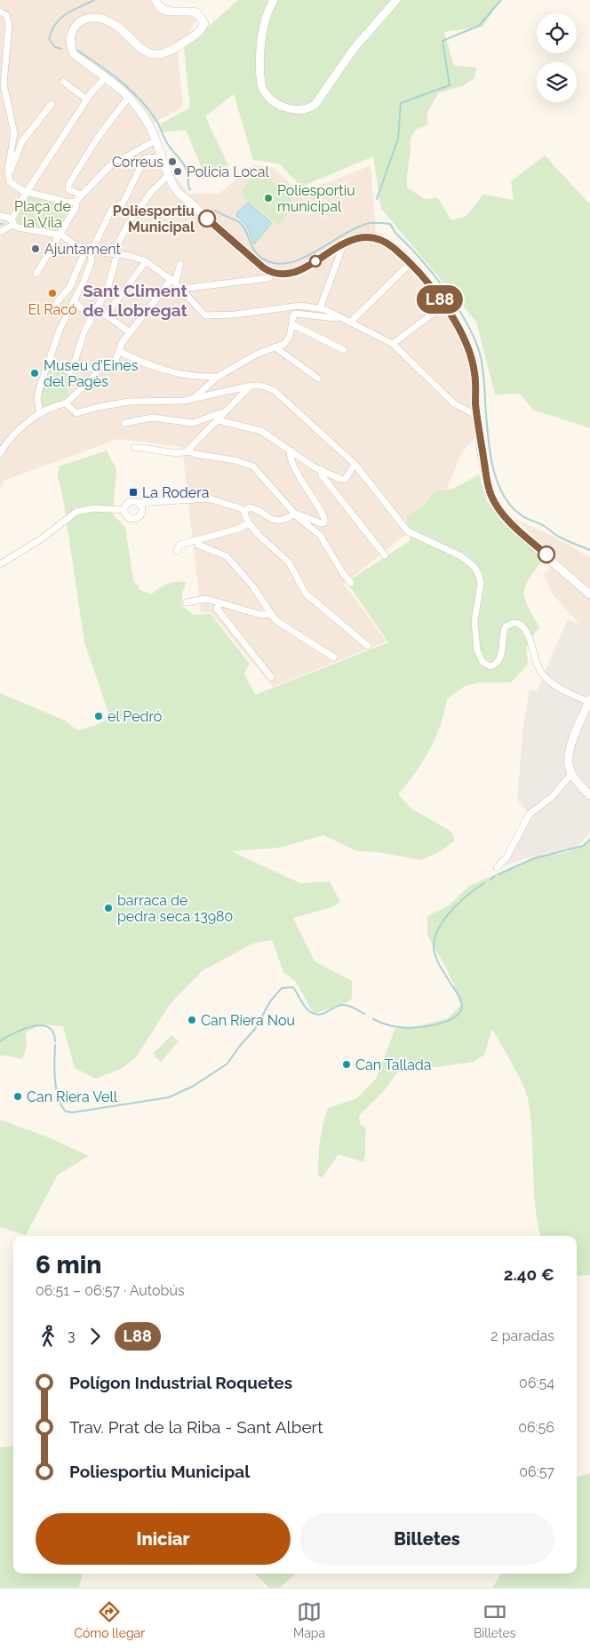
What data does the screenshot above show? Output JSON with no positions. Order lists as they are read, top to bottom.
{
  "districts": ["Sant Climent de Llobregat"],
  "parks": ["Plaça de la Vila"],
  "places": {
    "other": [
      "Correus",
      "Policia Local",
      "Poliesportiu municipal",
      "Poliesportiu Municipal",
      "Ajuntament",
      "El Racó",
      "Museu d’Eines del Pagès",
      "el Pedró",
      "barraca de pedra seca 13980",
      "Can Riera Nou",
      "Can Tallada",
      "Can Riera Vell"
    ],
    "transit": ["La Rodera"]
  },
  "lines": ["bus line L88"],
  "page": {
    "on_map": "L88",
    "heading": ["6 min", "06:51 – 06:57 · Autobús", "2.40 €"],
    "legs": ["3", "L88", "2 paradas"],
    "list": [
      {
        "name": "Polígon Industrial Roquetes",
        "value": "06:54"
      },
      {
        "name": "Trav. Prat de la Riba - Sant Albert",
        "value": "06:56"
      },
      {
        "name": "Poliesportiu Municipal",
        "value": "06:57"
      }
    ],
    "buttons": ["Iniciar", "Billetes"],
    "tabs": ["Cómo llegar", "Mapa", "Billetes"]
  }
}
